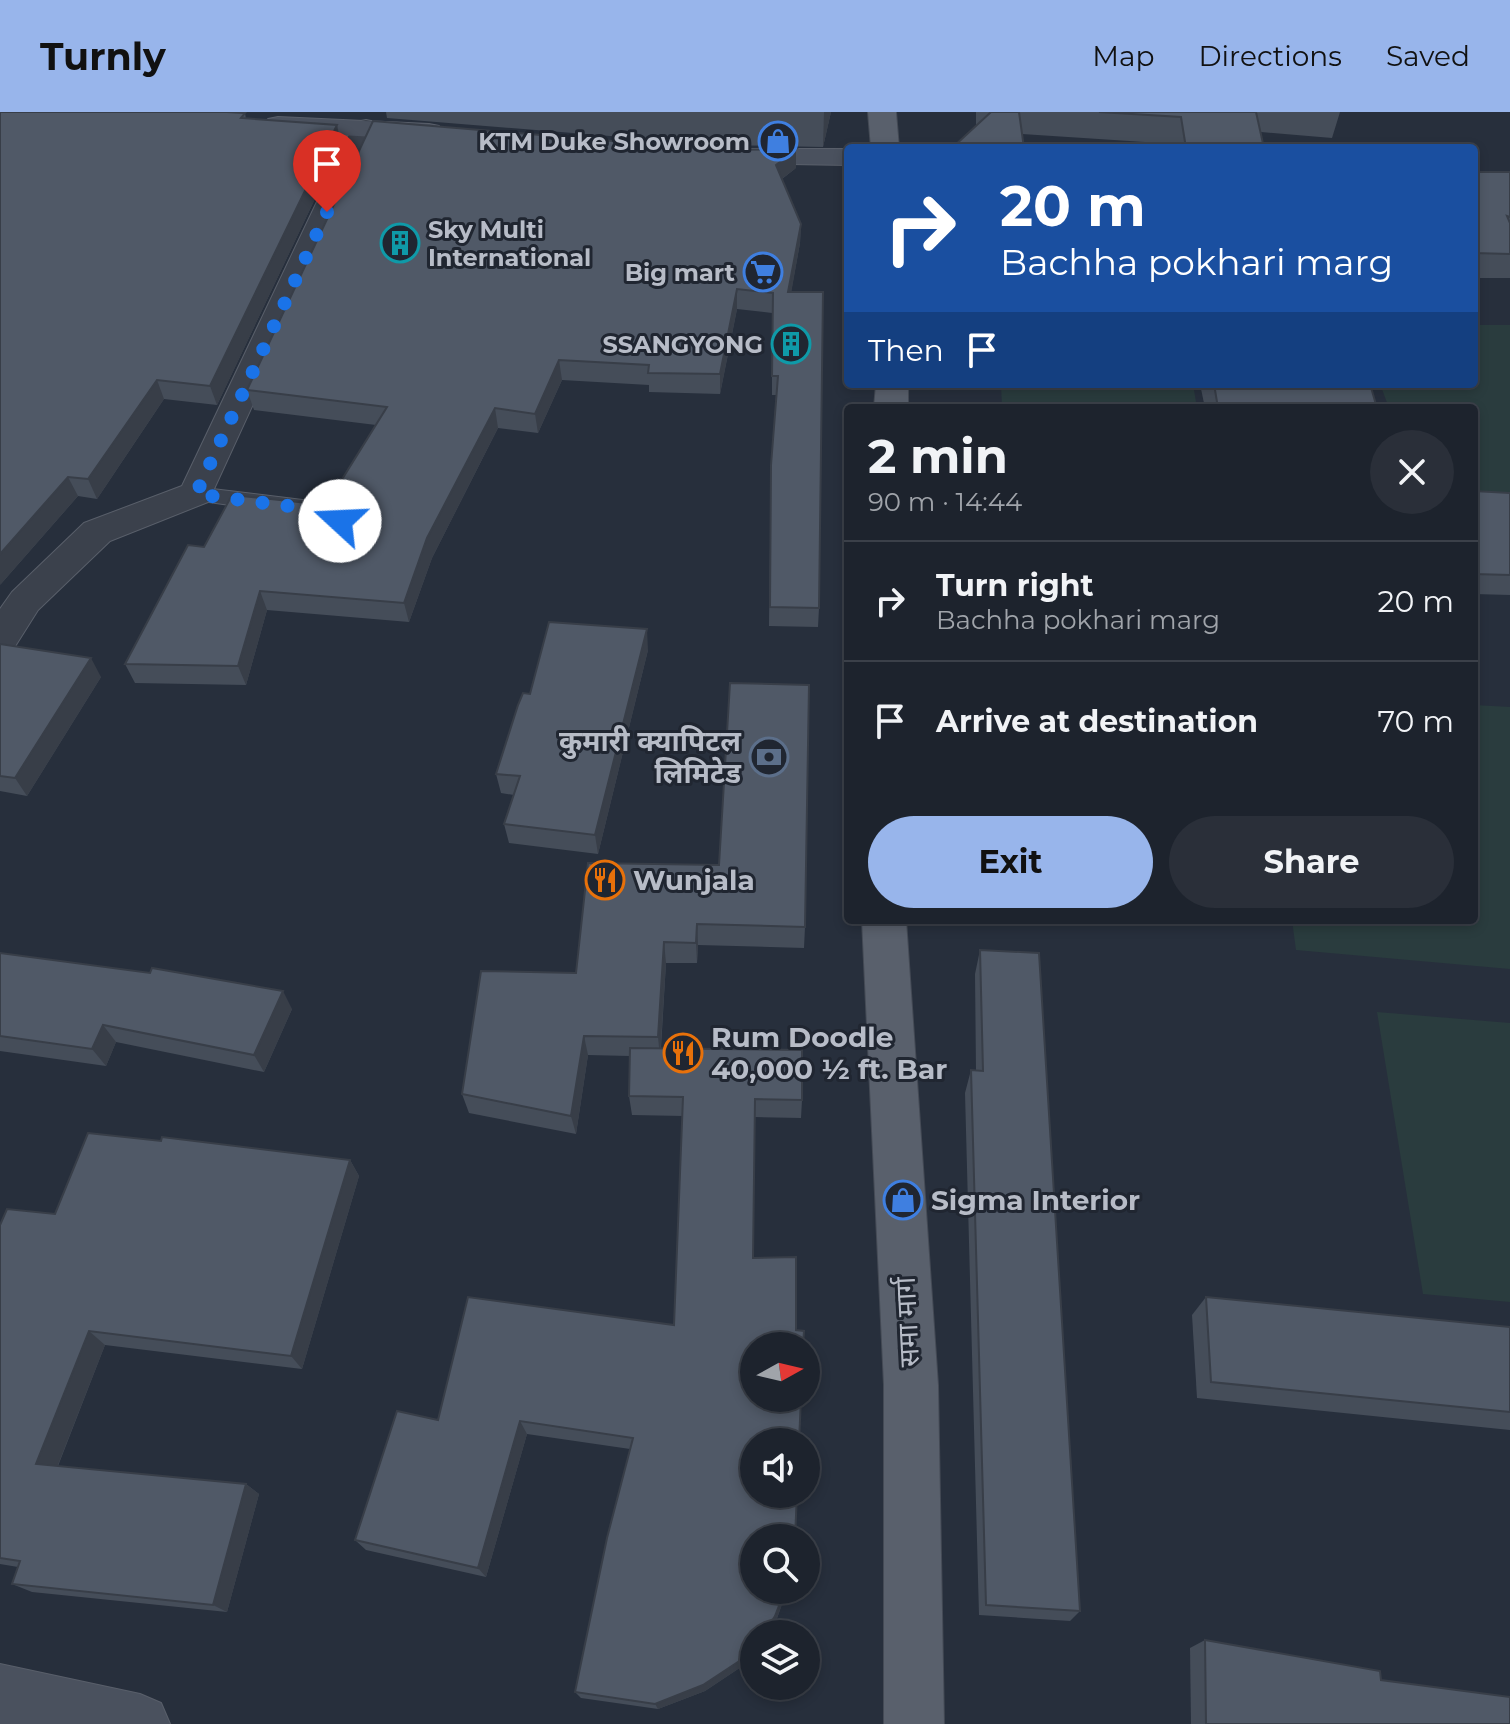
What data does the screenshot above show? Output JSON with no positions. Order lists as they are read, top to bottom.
{
  "streets": {
    "main road": ["समा मार्ग"]
  },
  "places": {
    "shop": ["KTM Duke Showroom", "Sigma Interior"],
    "building": ["Sky Multi International", "SSANGYONG"],
    "supermarket": ["Big mart"],
    "bank": ["कुमारी क्यापिटल लिमिटेड"],
    "restaurant": ["Wunjala", "Rum Doodle 40,000 ½ ft. Bar"]
  },
  "north": "right",
  "page": {
    "header": "Turnly",
    "nav": ["Map", "Directions", "Saved"],
    "turn": ["20 m", "Bachha pokhari marg"],
    "then": "Then",
    "heading": ["2 min", "90 m · 14:44"],
    "list": [
      {
        "name": "Turn right",
        "note": "Bachha pokhari marg",
        "value": "20 m"
      },
      {
        "name": "Arrive at destination",
        "value": "70 m"
      }
    ],
    "buttons": ["Exit", "Share"]
  }
}
